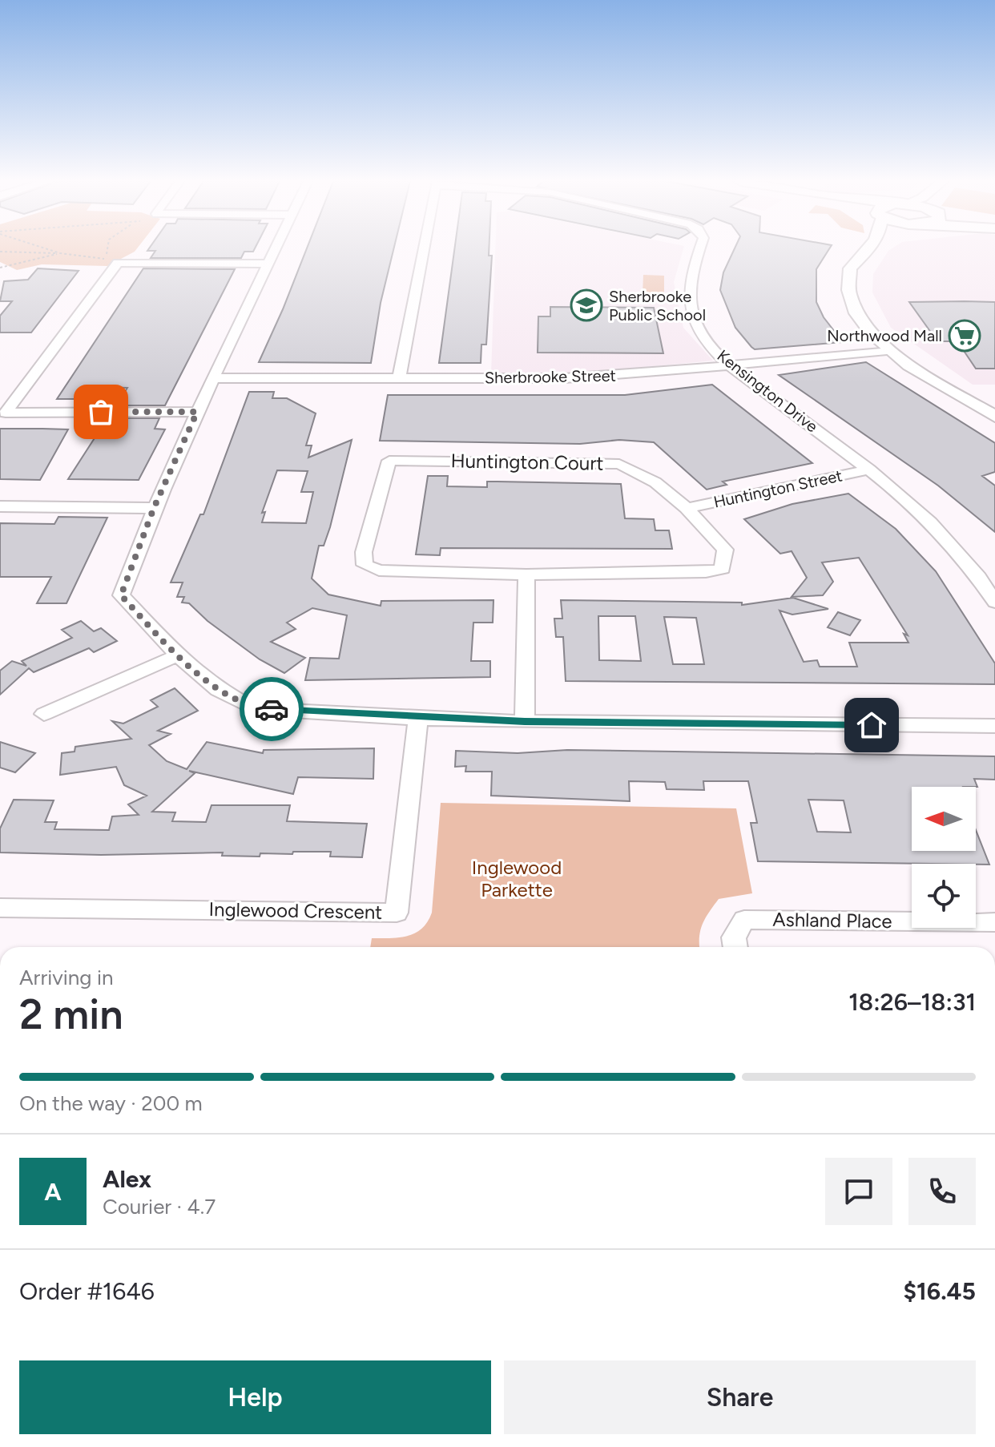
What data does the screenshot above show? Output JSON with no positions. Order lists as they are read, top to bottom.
{
  "streets": {
    "street": [
      "Sherbrooke Street",
      "Kensington Drive",
      "Huntington Court",
      "Huntington Street",
      "Inglewood Crescent",
      "Ashland Place"
    ]
  },
  "crossings": [
    ["Sherbrooke Street", "Kensington Drive"],
    ["Kensington Drive", "Huntington Street"],
    ["Huntington Court", "Huntington Street"]
  ],
  "parks": ["Inglewood Parkette"],
  "places": {
    "school or university": ["Sherbrooke Public School"],
    "supermarket": ["Northwood Mall"]
  },
  "north": "left",
  "page": {
    "heading": ["2 min", "Arriving in", "18:26–18:31"],
    "panel": [
      "Alex",
      "Courier · 4.7",
      "Order #1646",
      "$16.45"
    ],
    "bar": "On the way · 200 m",
    "round": "A",
    "buttons": ["Help", "Share"]
  }
}
